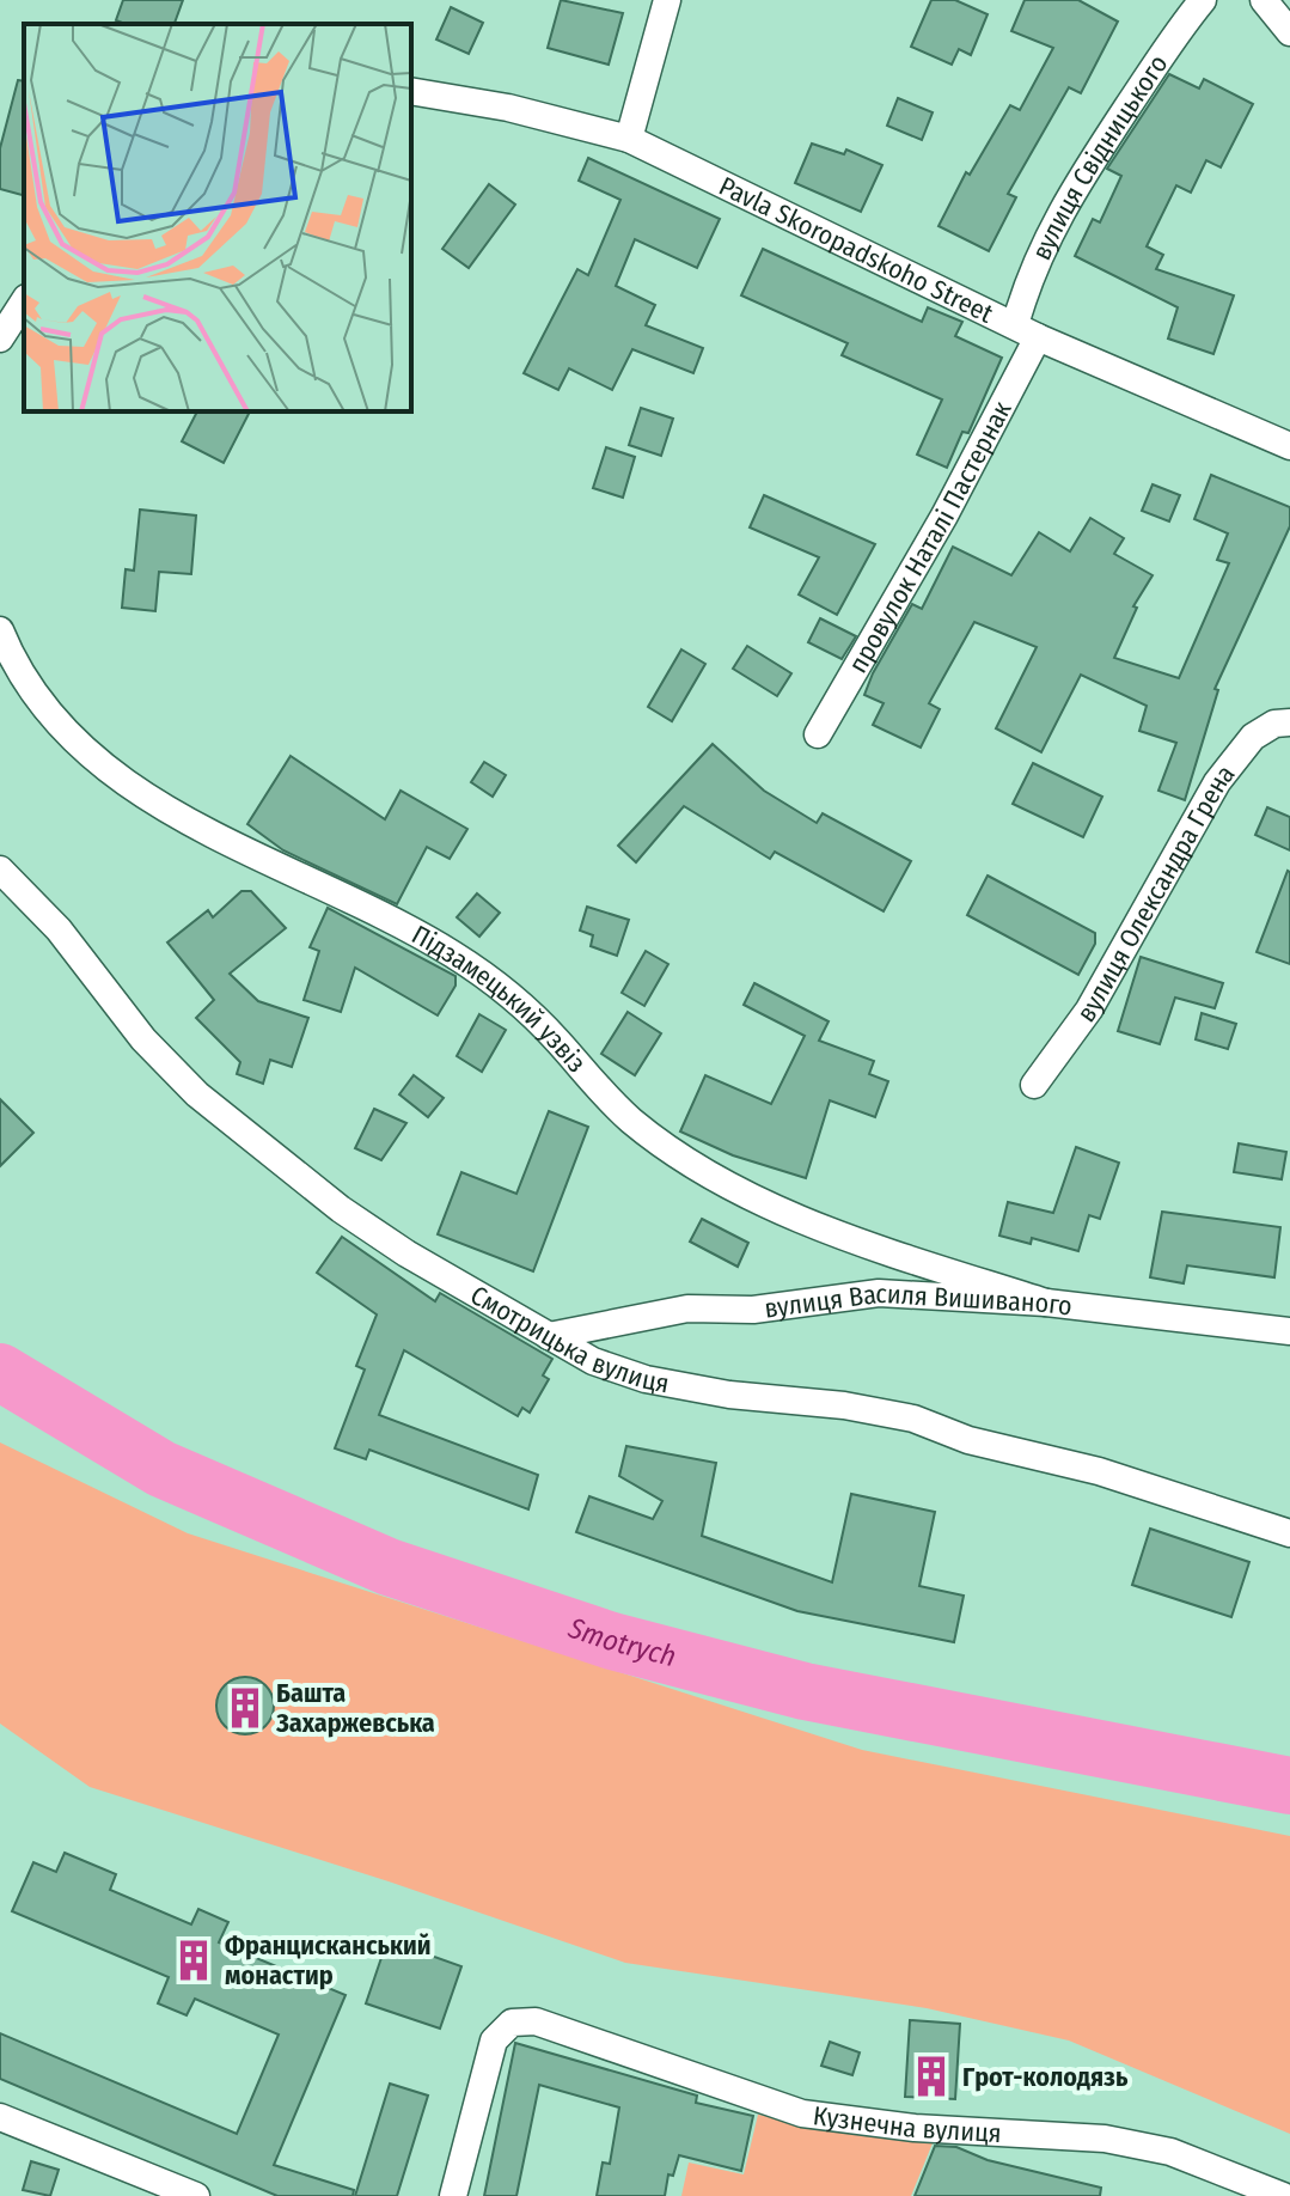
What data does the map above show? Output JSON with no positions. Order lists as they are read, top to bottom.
{
  "streets": {
    "street": [
      "вулиця Свідницького",
      "Pavla Skoropadskoho Street",
      "провулок Наталі Пастернак",
      "вулиця Олександра Грена",
      "Підзамецький узвіз",
      "вулиця Василя Вишиваного",
      "Смотрицька вулиця"
    ]
  },
  "crossings": [
    ["вулиця Свідницького", "Pavla Skoropadskoho Street"],
    ["вулиця Свідницького", "провулок Наталі Пастернак"],
    ["Pavla Skoropadskoho Street", "провулок Наталі Пастернак"],
    ["Підзамецький узвіз", "вулиця Василя Вишиваного"],
    ["вулиця Василя Вишиваного", "Смотрицька вулиця"]
  ],
  "water": ["Smotrych"],
  "places": {
    "building": ["Башта Захаржевська", "Францисканський монастир", "Грот-колодязь"]
  }
}
